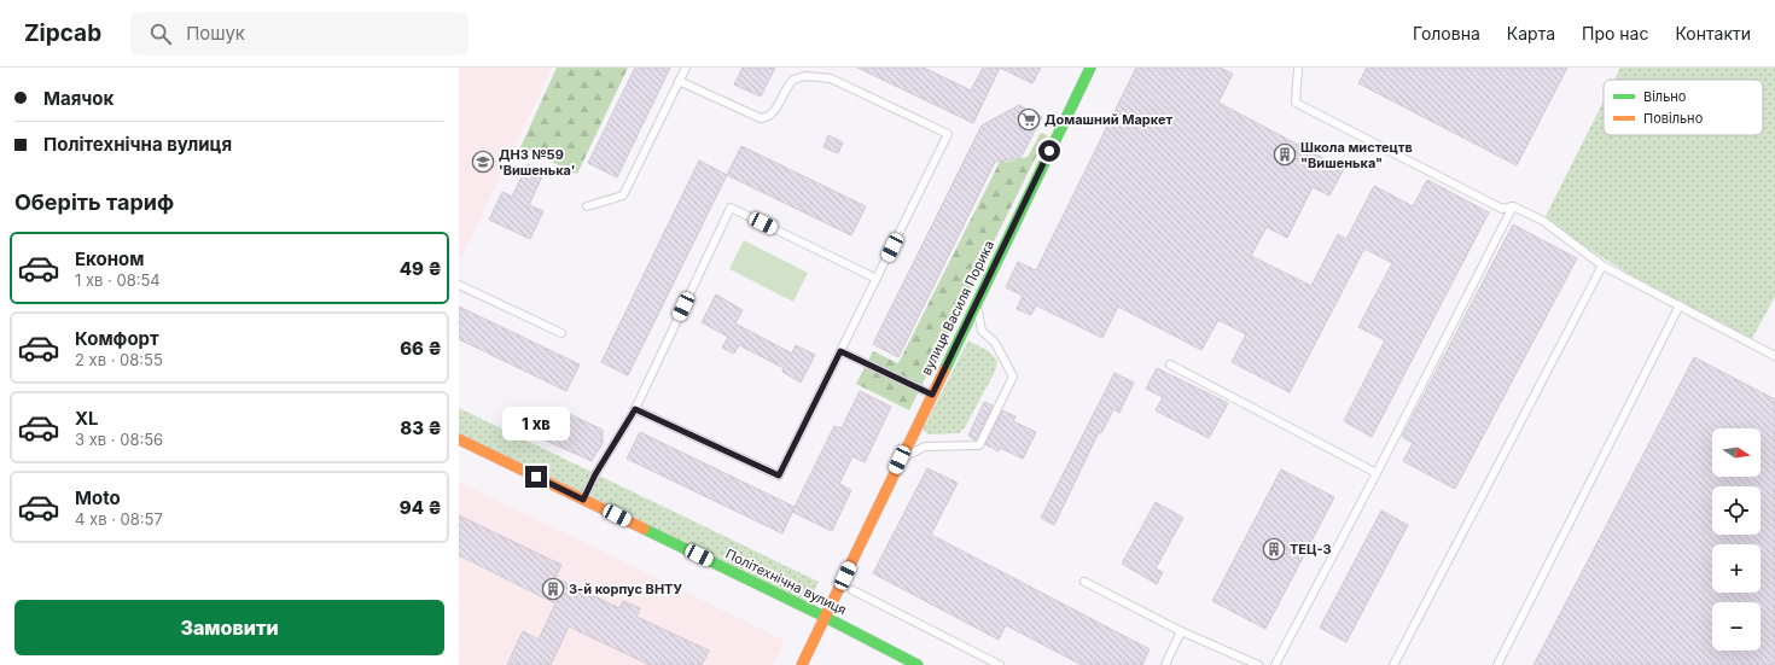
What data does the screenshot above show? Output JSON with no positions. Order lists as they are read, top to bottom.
{
  "streets": {
    "street": ["вулиця Василя Порика", "Політехнічна вулиця"]
  },
  "crossings": [
    ["вулиця Василя Порика", "Політехнічна вулиця"]
  ],
  "places": {
    "supermarket": ["Домашний Маркет"],
    "building": ["Школа мистецтв \"Вишенька\"", "ТЕЦ-3", "3-й корпус ВНТУ"],
    "school or university": ["ДНЗ №59 'Вишенька'"]
  },
  "legend": ["Вільно", "Повільно"],
  "north": "right",
  "page": {
    "header": "Zipcab",
    "search": "Пошук",
    "nav": [
      "Головна",
      "Карта",
      "Про нас",
      "Контакти"
    ],
    "banner": ["Маячок", "Політехнічна вулиця"],
    "heading": "Оберіть тариф",
    "list": [
      {
        "name": "Економ",
        "note": "1 хв · 08:54",
        "value": "49 ₴"
      },
      {
        "name": "Комфорт",
        "note": "2 хв · 08:55",
        "value": "66 ₴"
      },
      {
        "name": "XL",
        "note": "3 хв · 08:56",
        "value": "83 ₴"
      },
      {
        "name": "Moto",
        "note": "4 хв · 08:57",
        "value": "94 ₴"
      }
    ],
    "bubble": "1 хв",
    "map_buttons": ["+", "−"],
    "buttons": "Замовити"
  }
}
